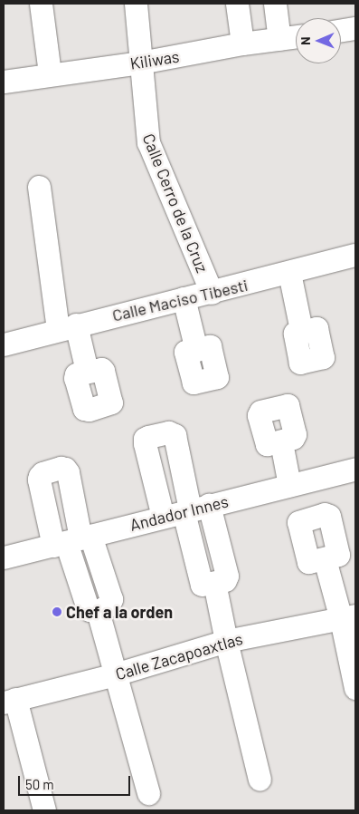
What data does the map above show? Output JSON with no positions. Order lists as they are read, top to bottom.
{
  "streets": {
    "street": [
      "Kiliwas",
      "Calle Cerro de la Cruz",
      "Calle Maciso Tibesti",
      "Andador Innes",
      "Calle Zacapoaxtlas"
    ]
  },
  "crossings": [
    ["Kiliwas", "Calle Cerro de la Cruz"],
    ["Calle Cerro de la Cruz", "Calle Maciso Tibesti"]
  ],
  "places": ["Chef a la orden"],
  "scale_bar": "50 m",
  "north": "left"
}
